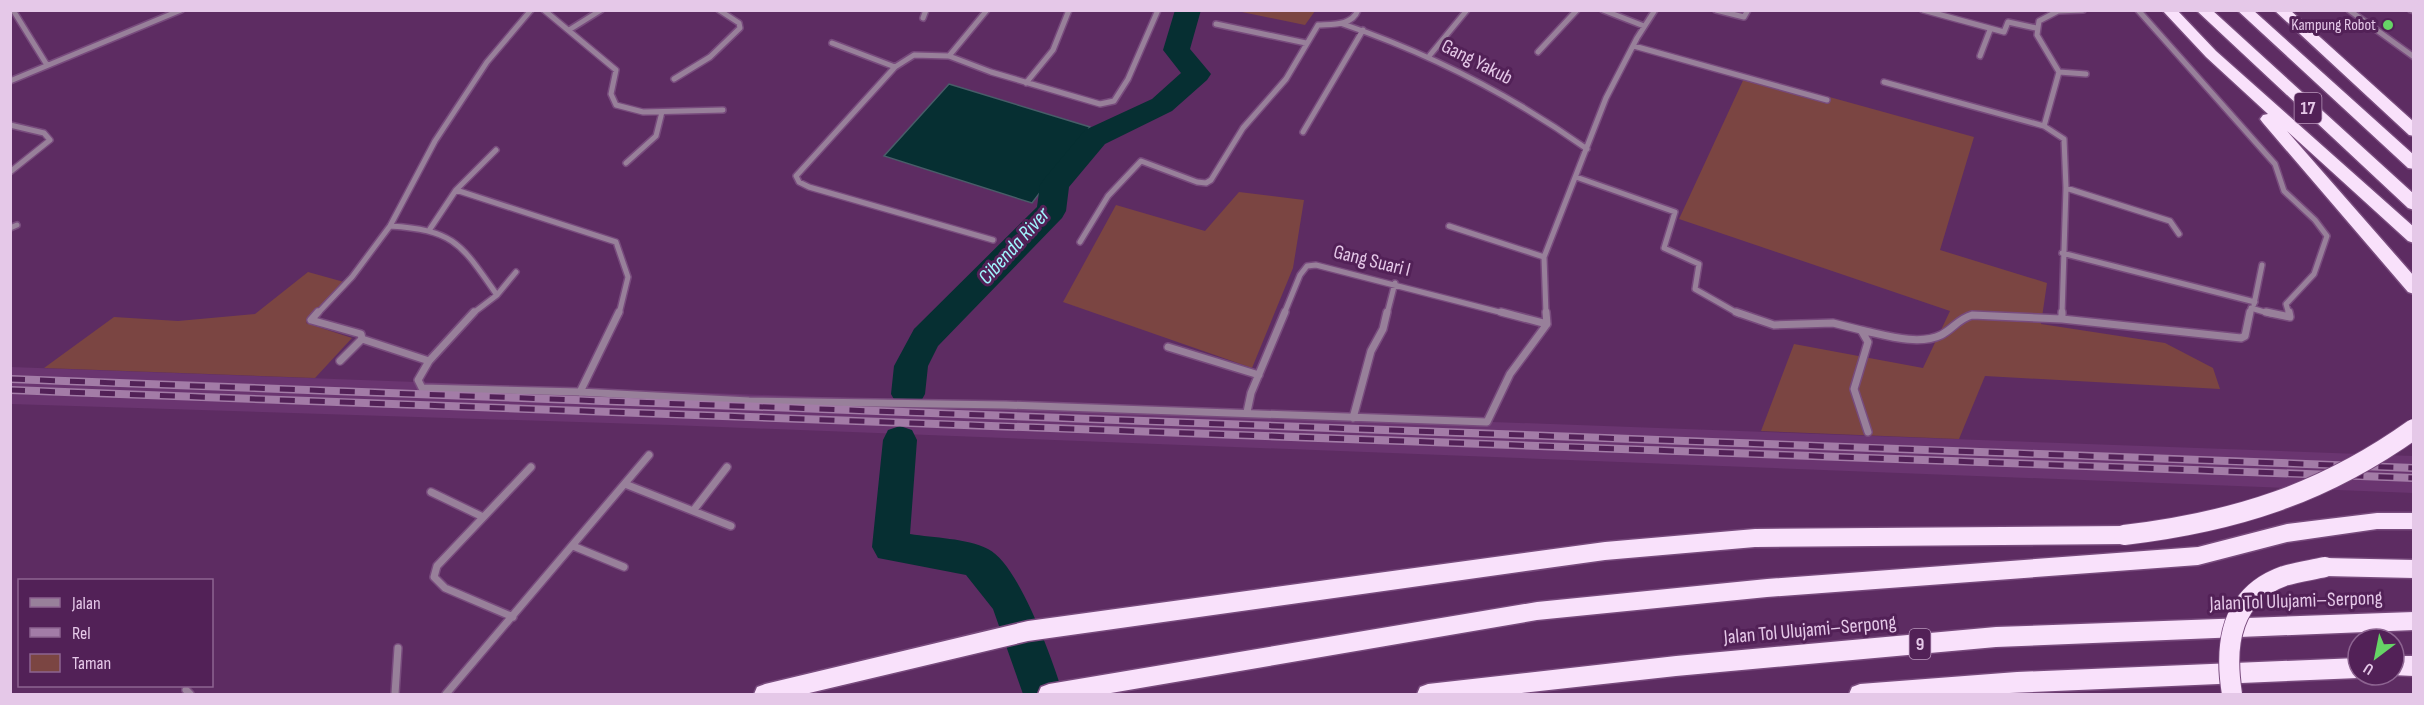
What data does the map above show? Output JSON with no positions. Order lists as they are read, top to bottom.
{
  "streets": {
    "highway": ["17", "Jalan Tol Ulujami–Serpong", "9"],
    "street": ["Gang Yakub", "Gang Suari I"]
  },
  "water": ["Cibenda River"],
  "places": ["Kampung Robot"],
  "legend": ["Jalan", "Rel", "Taman"],
  "north": "bottom left"
}
